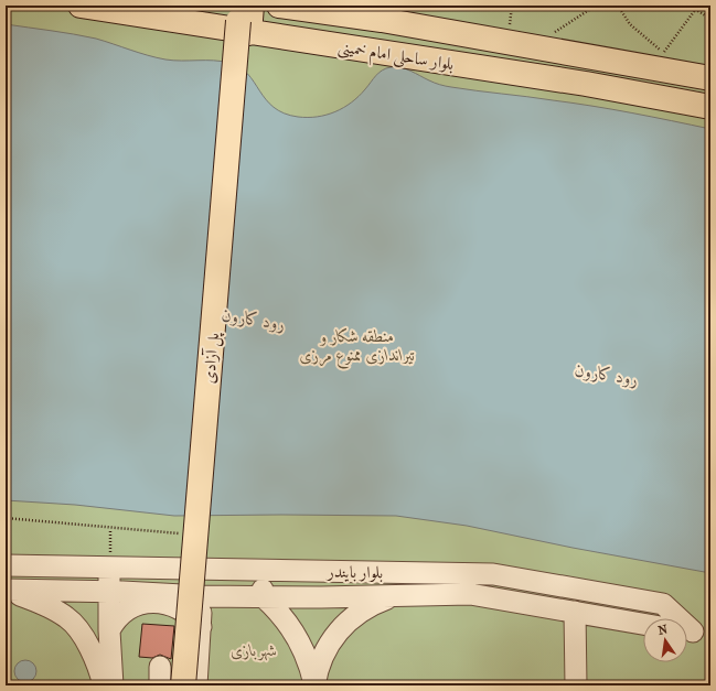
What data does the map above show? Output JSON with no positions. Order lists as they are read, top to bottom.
{
  "streets": {
    "main road": ["بلوار ساحلی امام خمینی", "پل آزادی"],
    "street": ["بلوار بایندر"]
  },
  "water": ["رود کارون"],
  "parks": ["منطقه شکار و تیراندازی ممنوع مرزی", "شهربازی"],
  "north": "top"
}
